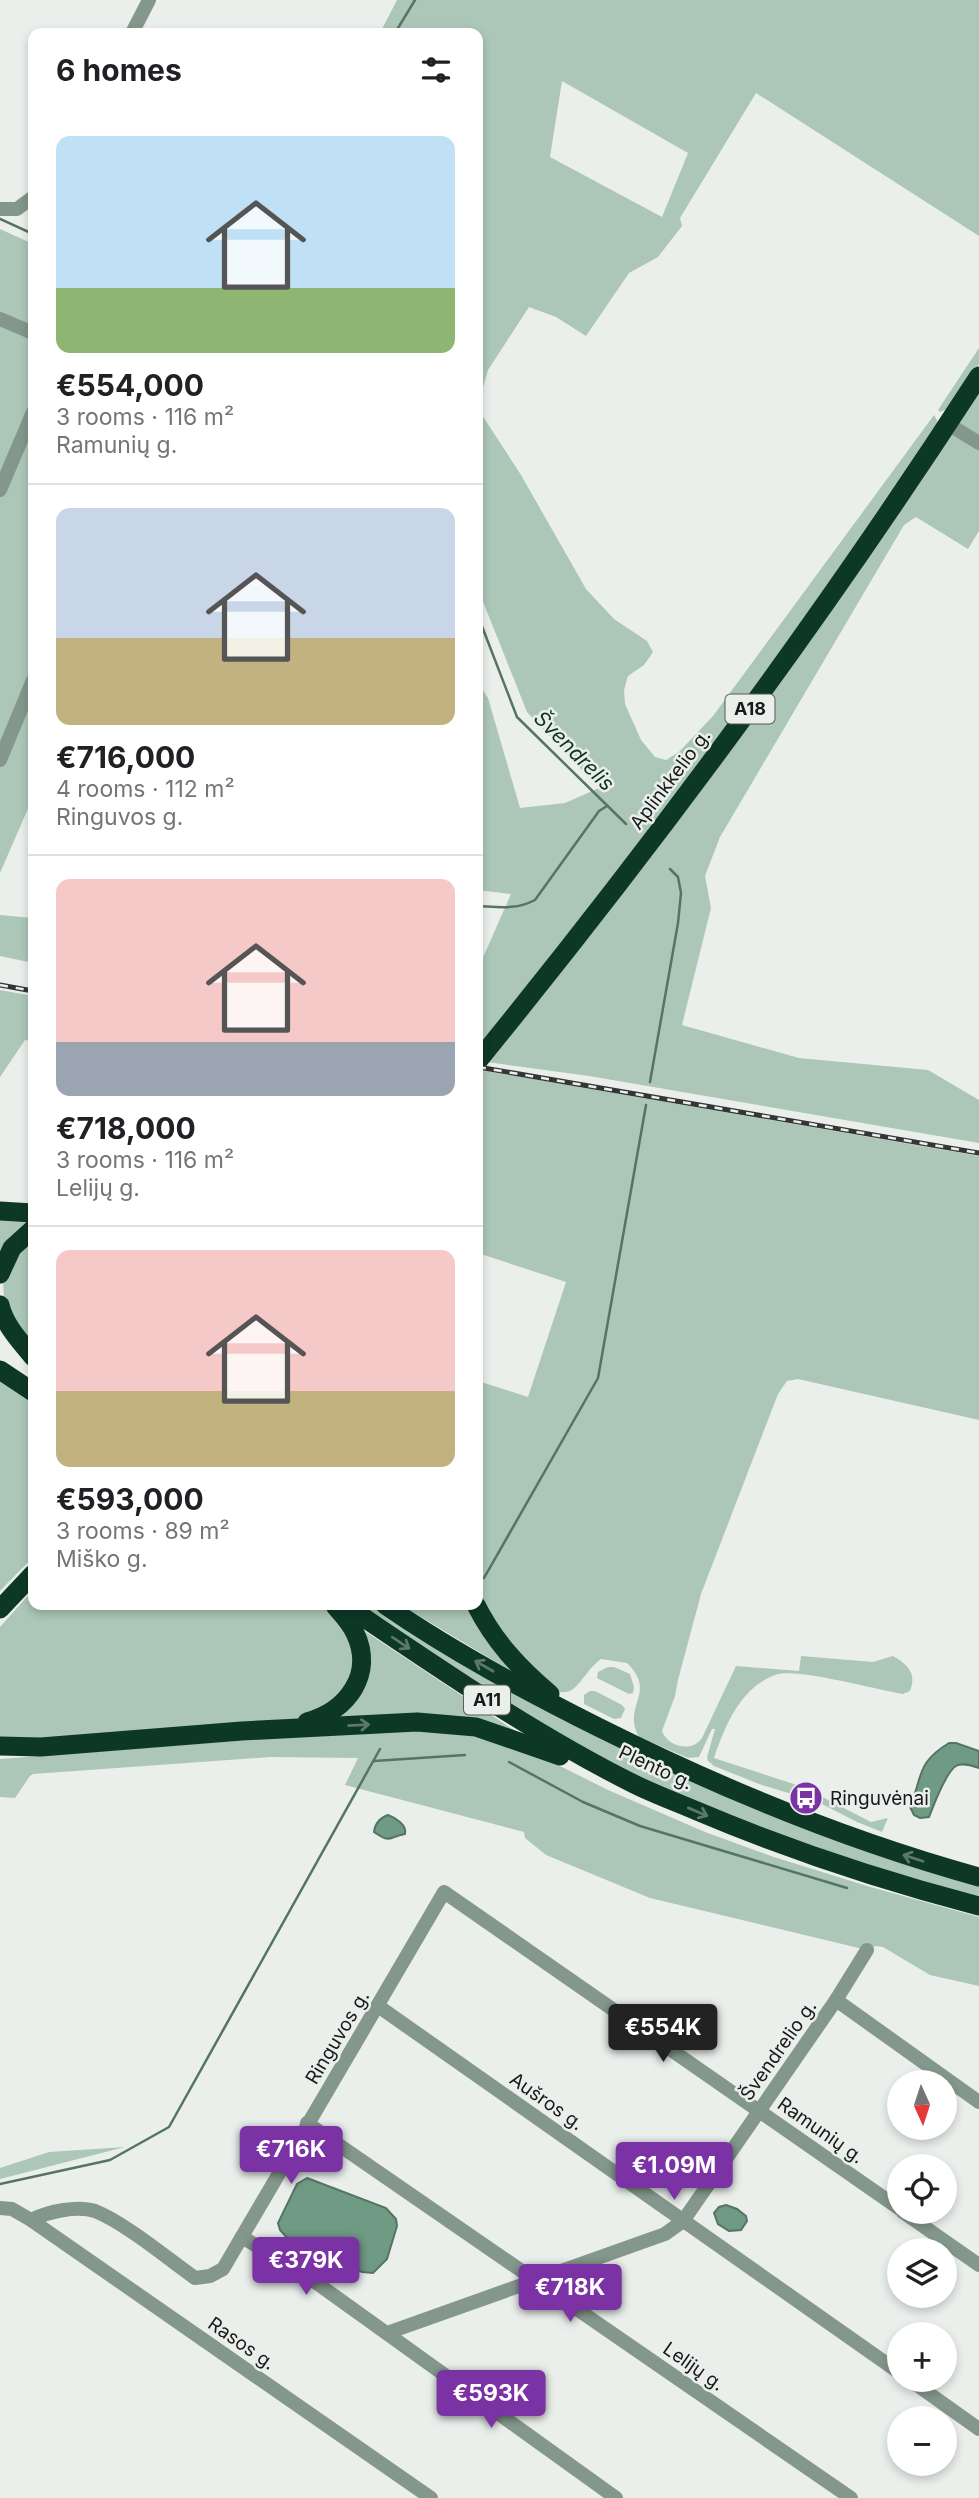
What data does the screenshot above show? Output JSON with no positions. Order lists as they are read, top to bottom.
{
  "streets": {
    "highway": [
      "A18",
      "Aplinkkelio g.",
      "A11",
      "Plento g."
    ],
    "street": [
      "Ringuvos g.",
      "Švendrelio g.",
      "Aušros g.",
      "Ramunių g.",
      "Rasos g.",
      "Lelijų g."
    ]
  },
  "crossings": [
    ["Ringuvos g.", "Aušros g."],
    ["Ringuvos g.", "Ramunių g."],
    ["Ringuvos g.", "Rasos g."],
    ["Ringuvos g.", "Lelijų g."],
    ["Švendrelio g.", "Aušros g."],
    ["Švendrelio g.", "Ramunių g."],
    ["Švendrelio g.", "Lelijų g."]
  ],
  "water": ["Švendrelis"],
  "places": {
    "bus stop": ["Ringuvėnai"]
  },
  "north": "bottom",
  "page": {
    "heading": "6 homes",
    "list": [
      {
        "name": "€554,000",
        "note": "3 rooms · 116 m² · Ramunių g."
      },
      {
        "name": "€716,000",
        "note": "4 rooms · 112 m² · Ringuvos g."
      },
      {
        "name": "€718,000",
        "note": "3 rooms · 116 m² · Lelijų g."
      },
      {
        "name": "€593,000",
        "note": "3 rooms · 89 m² · Miško g."
      }
    ],
    "price": [
      "€554K",
      "€716K",
      "€1.09M",
      "€379K",
      "€718K",
      "€593K"
    ],
    "map_buttons": ["+", "−"]
  }
}
